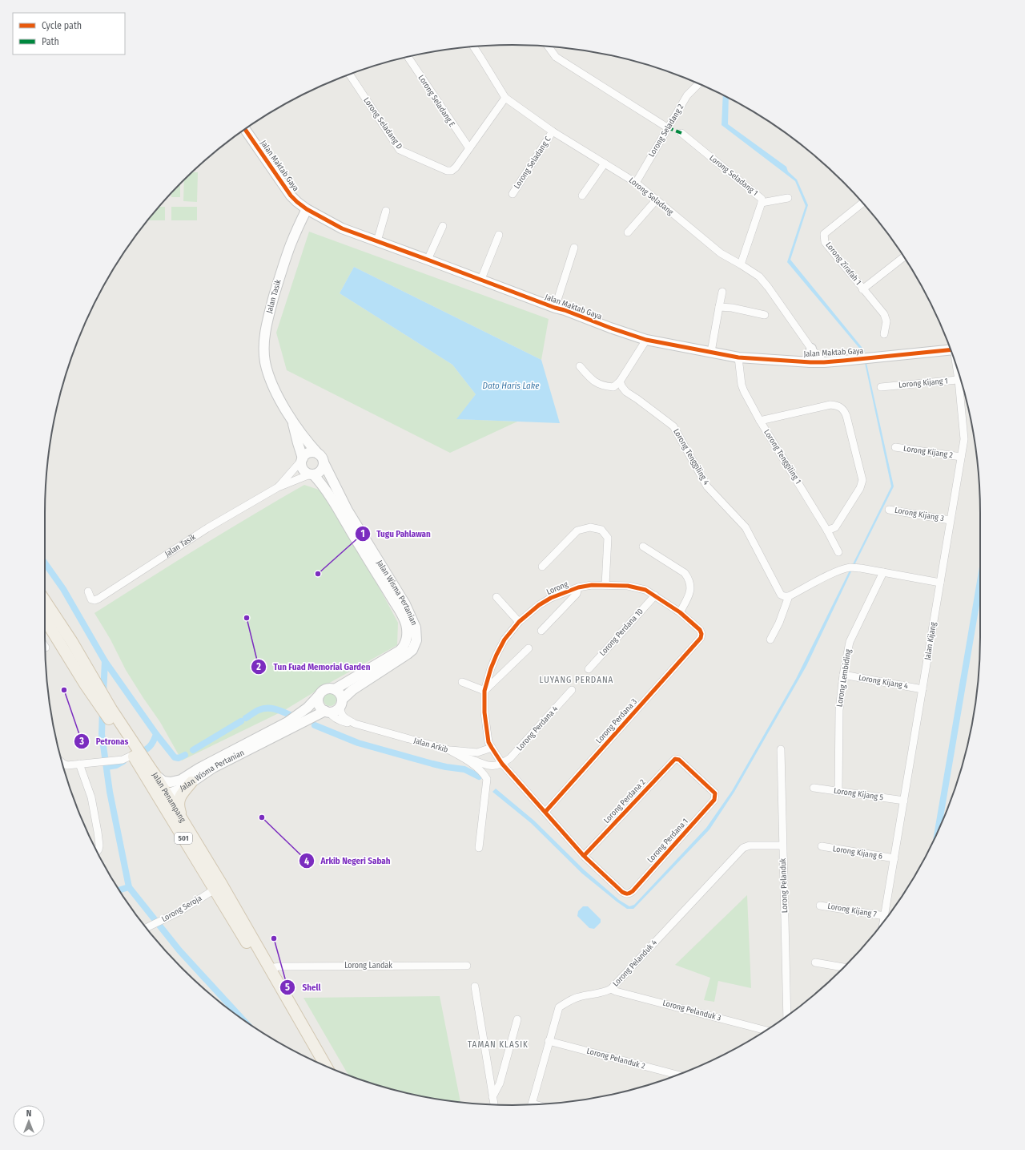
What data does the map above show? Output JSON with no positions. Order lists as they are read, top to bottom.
{
  "streets": {
    "main road": ["Jalan Penampang", "501"],
    "street": [
      "Lorong Seladang E",
      "Lorong Seladang D",
      "Lorong Seladang 2",
      "Lorong Seladang C",
      "Jalan Maktab Gaya",
      "Lorong Seladang 1",
      "Lorong Seladang",
      "Lorong Zirafah 1",
      "Jalan Tasik",
      "Lorong Kijang 1",
      "Lorong Kijang 2",
      "Lorong Tenggiling 4",
      "Lorong Tenggiling 1",
      "Lorong Kijang 3",
      "Lorong",
      "Jalan Wisma Pertanian",
      "Lorong Perdana 10",
      "Jalan Kijang",
      "Lorong Lembiding",
      "Lorong Kijang 4",
      "Lorong Perdana 3",
      "Lorong Perdana 4",
      "Jalan Arkib",
      "Lorong Kijang 5",
      "Lorong Perdana 2",
      "Lorong Perdana 1",
      "Lorong Kijang 6",
      "Lorong Pelanduk",
      "Lorong Seroja",
      "Lorong Kijang 7",
      "Lorong Pelanduk 4",
      "Lorong Landak",
      "Lorong Pelanduk 3",
      "Lorong Pelanduk 2"
    ]
  },
  "crossings": [
    ["Lorong Seladang E", "Lorong Seladang D"],
    ["Lorong Seladang D", "Lorong Seladang"],
    ["Lorong Seladang 2", "Lorong Seladang"],
    ["Lorong Seladang C", "Lorong Seladang"],
    ["Jalan Maktab Gaya", "Lorong Seladang"],
    ["Jalan Maktab Gaya", "Jalan Tasik"],
    ["Jalan Maktab Gaya", "Lorong Tenggiling 1"],
    ["Lorong Seladang 1", "Lorong Seladang"],
    ["Jalan Tasik", "Jalan Wisma Pertanian"],
    ["Lorong Kijang 2", "Jalan Kijang"],
    ["Lorong Kijang 3", "Jalan Kijang"],
    ["Lorong", "Lorong Perdana 10"],
    ["Lorong", "Lorong Perdana 3"],
    ["Jalan Wisma Pertanian", "Jalan Arkib"],
    ["Jalan Wisma Pertanian", "Jalan Penampang"],
    ["Jalan Kijang", "Lorong Kijang 4"],
    ["Jalan Kijang", "Lorong Kijang 5"],
    ["Jalan Kijang", "Lorong Kijang 6"],
    ["Jalan Kijang", "Lorong Kijang 7"],
    ["Lorong Lembiding", "Lorong Kijang 4"],
    ["Lorong Lembiding", "Lorong Kijang 5"],
    ["Jalan Penampang", "Lorong Seroja"],
    ["Jalan Penampang", "Lorong Landak"],
    ["Lorong Perdana 2", "Lorong Perdana 1"],
    ["Lorong Pelanduk", "Lorong Pelanduk 4"],
    ["Lorong Pelanduk 4", "Lorong Pelanduk 3"],
    ["Lorong Pelanduk 4", "Lorong Pelanduk 2"]
  ],
  "districts": ["LUYANG PERDANA", "TAMAN KLASIK"],
  "water": ["Dato Haris Lake"],
  "places": [
    "Tugu Pahlawan",
    "Tun Fuad Memorial Garden",
    "Petronas",
    "Arkib Negeri Sabah",
    "Shell"
  ],
  "legend": ["Cycle path", "Path"],
  "north": "top"
}
